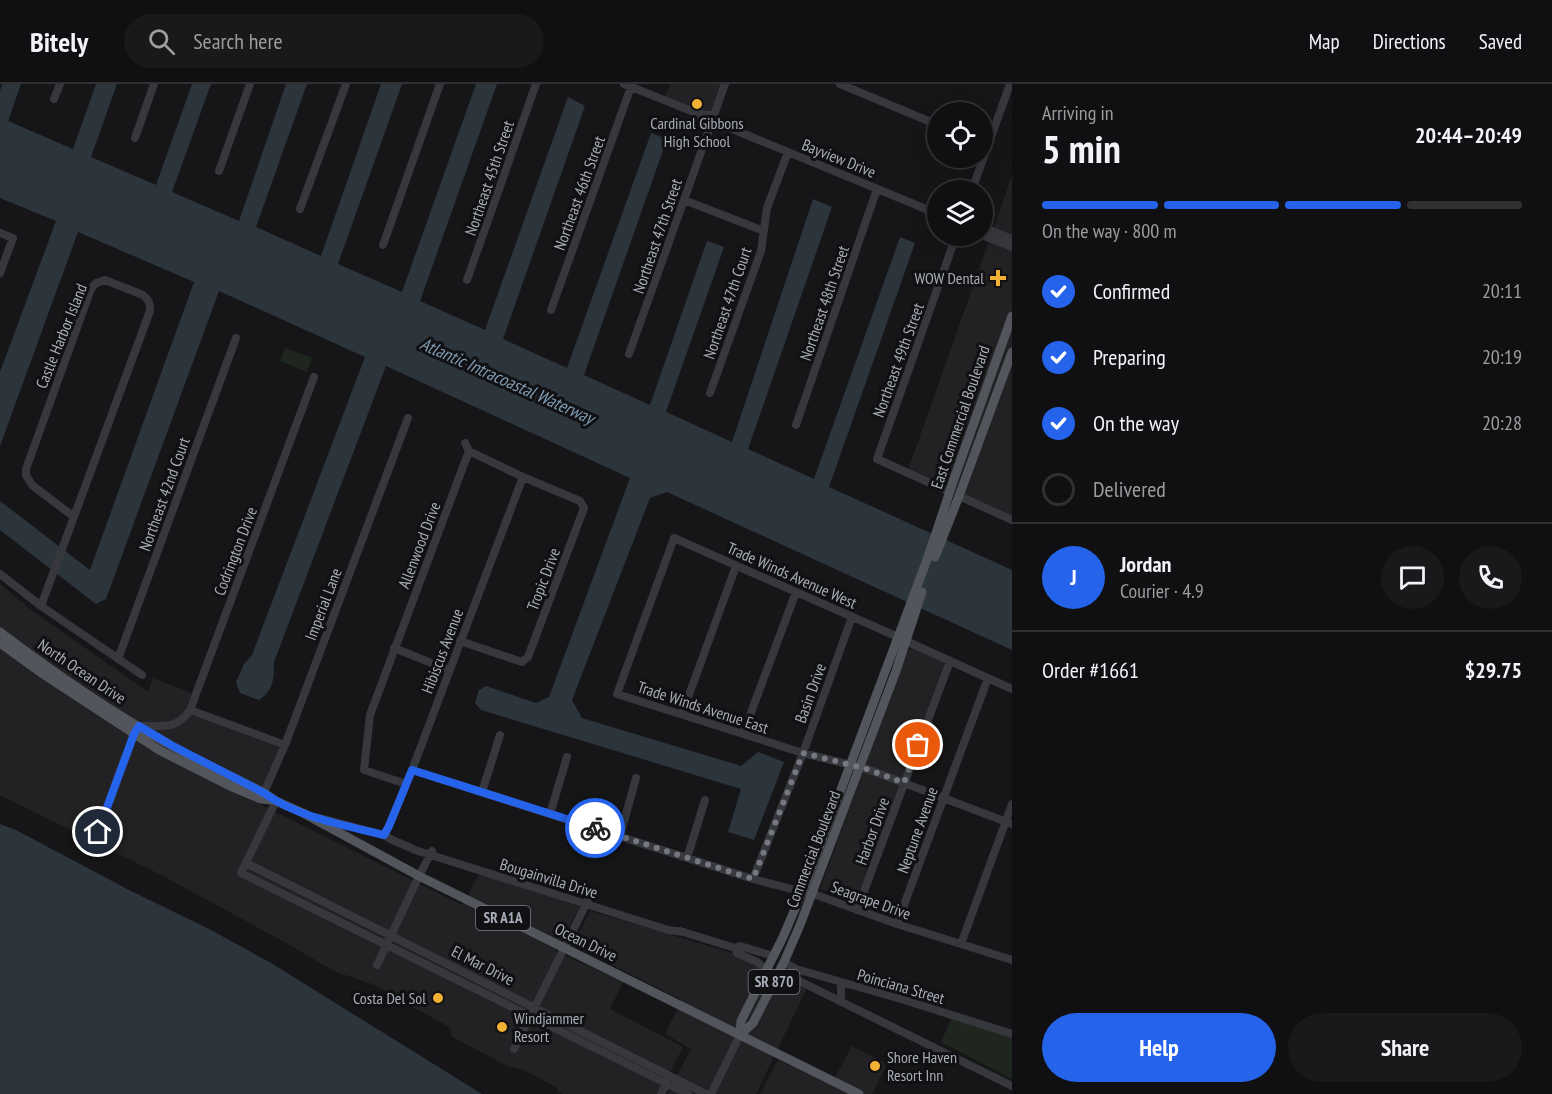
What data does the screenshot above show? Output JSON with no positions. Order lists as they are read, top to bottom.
{
  "streets": {
    "main road": [
      "East Commercial Boulevard",
      "North Ocean Drive",
      "Commercial Boulevard",
      "SR A1A",
      "Ocean Drive",
      "SR 870"
    ],
    "street": [
      "Bayview Drive",
      "Northeast 45th Street",
      "Northeast 46th Street",
      "Northeast 47th Street",
      "Northeast 47th Court",
      "Northeast 48th Street",
      "Castle Harbor Island",
      "Northeast 49th Street",
      "Northeast 42nd Court",
      "Allenwood Drive",
      "Codrington Drive",
      "Trade Winds Avenue West",
      "Tropic Drive",
      "Imperial Lane",
      "Hibiscus Avenue",
      "Basin Drive",
      "Trade Winds Avenue East",
      "Neptune Avenue",
      "Harbor Drive",
      "Bougainvilla Drive",
      "Seagrape Drive",
      "El Mar Drive",
      "Poinciana Street"
    ]
  },
  "crossings": [
    ["Bayview Drive", "Northeast 46th Street"],
    ["Bayview Drive", "Northeast 47th Street"],
    ["Bayview Drive", "Northeast 47th Court"],
    ["Bayview Drive", "Northeast 48th Street"],
    ["Northeast 49th Street", "East Commercial Boulevard"],
    ["East Commercial Boulevard", "Commercial Boulevard"],
    ["Allenwood Drive", "Tropic Drive"],
    ["Allenwood Drive", "Hibiscus Avenue"],
    ["Trade Winds Avenue West", "Basin Drive"],
    ["Trade Winds Avenue West", "Trade Winds Avenue East"],
    ["Trade Winds Avenue West", "Neptune Avenue"],
    ["Trade Winds Avenue West", "Harbor Drive"],
    ["Trade Winds Avenue West", "Commercial Boulevard"],
    ["Tropic Drive", "Hibiscus Avenue"],
    ["Imperial Lane", "North Ocean Drive"],
    ["Hibiscus Avenue", "Bougainvilla Drive"],
    ["Hibiscus Avenue", "Seagrape Drive"],
    ["North Ocean Drive", "Bougainvilla Drive"],
    ["North Ocean Drive", "Ocean Drive"],
    ["Basin Drive", "Trade Winds Avenue East"],
    ["Basin Drive", "Seagrape Drive"],
    ["Trade Winds Avenue East", "Harbor Drive"],
    ["Trade Winds Avenue East", "Commercial Boulevard"],
    ["Neptune Avenue", "Seagrape Drive"],
    ["Harbor Drive", "Seagrape Drive"],
    ["Commercial Boulevard", "Bougainvilla Drive"],
    ["Commercial Boulevard", "Seagrape Drive"],
    ["Commercial Boulevard", "Ocean Drive"],
    ["Commercial Boulevard", "Poinciana Street"],
    ["Bougainvilla Drive", "Ocean Drive"]
  ],
  "water": ["Atlantic Intracoastal Waterway"],
  "places": {
    "other": [
      "Cardinal Gibbons High School",
      "Costa Del Sol",
      "Windjammer Resort",
      "Shore Haven Resort Inn"
    ],
    "health": ["WOW Dental"]
  },
  "page": {
    "header": "Bitely",
    "search": "Search here",
    "nav": ["Map", "Directions", "Saved"],
    "heading": ["5 min", "Arriving in", "20:44–20:49"],
    "panel": [
      "Jordan",
      "Courier · 4.9",
      "Order #1661",
      "$29.75"
    ],
    "bar": "On the way · 800 m",
    "list": [
      ["Confirmed", "20:11"],
      ["Preparing", "20:19"],
      ["On the way", "20:28"],
      "Delivered"
    ],
    "round": "J",
    "buttons": ["Help", "Share"]
  }
}
